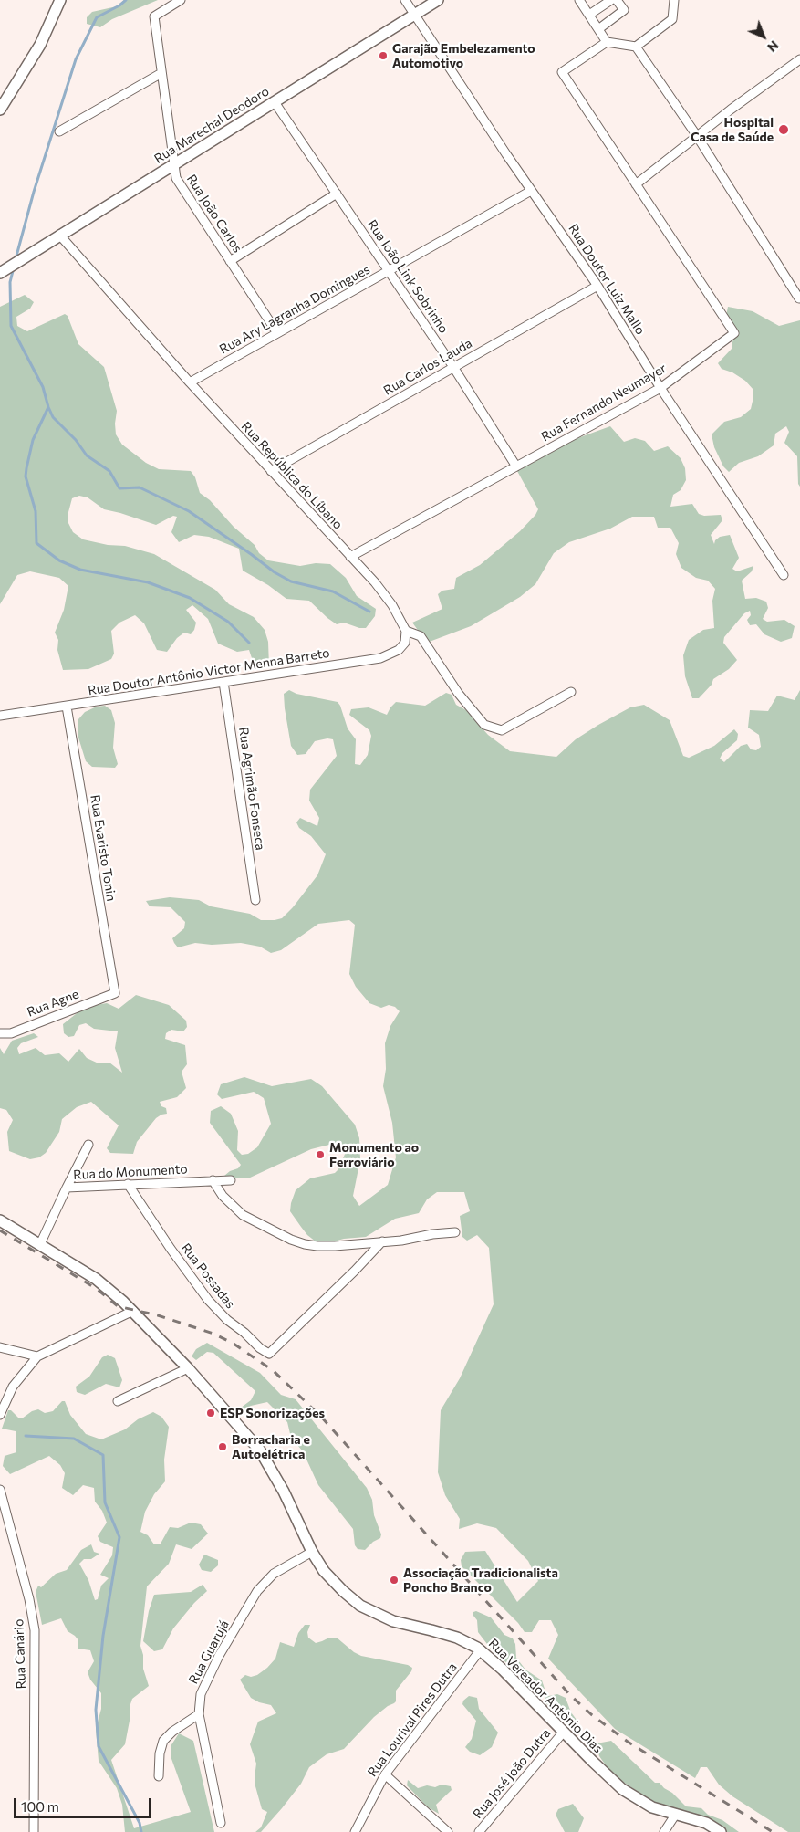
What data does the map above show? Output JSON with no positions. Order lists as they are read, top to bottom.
{
  "streets": {
    "street": [
      "Rua Marechal Deodoro",
      "Rua João Carlos",
      "Rua João Link Sobrinho",
      "Rua Doutor Luiz Mallo",
      "Rua Ary Lagranha Domingues",
      "Rua Carlos Lauda",
      "Rua Fernando Neumayer",
      "Rua República do Líbano",
      "Rua Doutor Antônio Victor Menna Barreto",
      "Rua Agrimão Fonseca",
      "Rua Evaristo Tonin",
      "Rua Agne",
      "Rua do Monumento",
      "Rua Possadas",
      "Rua Guarujá",
      "Rua Canário",
      "Rua Vereador Antônio Dias",
      "Rua Lourival Pires Dutra",
      "Rua José João Dutra"
    ]
  },
  "crossings": [
    ["Rua Marechal Deodoro", "Rua João Carlos"],
    ["Rua Marechal Deodoro", "Rua João Link Sobrinho"],
    ["Rua Marechal Deodoro", "Rua Doutor Luiz Mallo"],
    ["Rua Marechal Deodoro", "Rua República do Líbano"],
    ["Rua João Carlos", "Rua Ary Lagranha Domingues"],
    ["Rua João Link Sobrinho", "Rua Ary Lagranha Domingues"],
    ["Rua João Link Sobrinho", "Rua Carlos Lauda"],
    ["Rua João Link Sobrinho", "Rua Fernando Neumayer"],
    ["Rua Doutor Luiz Mallo", "Rua Ary Lagranha Domingues"],
    ["Rua Doutor Luiz Mallo", "Rua Carlos Lauda"],
    ["Rua Doutor Luiz Mallo", "Rua Fernando Neumayer"],
    ["Rua Ary Lagranha Domingues", "Rua República do Líbano"],
    ["Rua Carlos Lauda", "Rua República do Líbano"],
    ["Rua Fernando Neumayer", "Rua República do Líbano"],
    ["Rua República do Líbano", "Rua Doutor Antônio Victor Menna Barreto"],
    ["Rua Doutor Antônio Victor Menna Barreto", "Rua Agrimão Fonseca"],
    ["Rua Doutor Antônio Victor Menna Barreto", "Rua Evaristo Tonin"],
    ["Rua Evaristo Tonin", "Rua Agne"],
    ["Rua do Monumento", "Rua Possadas"],
    ["Rua do Monumento", "Rua Vereador Antônio Dias"],
    ["Rua Guarujá", "Rua Vereador Antônio Dias"],
    ["Rua Vereador Antônio Dias", "Rua Lourival Pires Dutra"],
    ["Rua Vereador Antônio Dias", "Rua José João Dutra"]
  ],
  "places": [
    "Garajão Embelezamento Automotivo",
    "Hospital Casa de Saúde",
    "Monumento ao Ferroviário",
    "ESP Sonorizações",
    "Borracharia e Autoelétrica",
    "Associação Tradicionalista Poncho Branco"
  ],
  "scale_bar": "100 m",
  "north": "bottom right"
}
